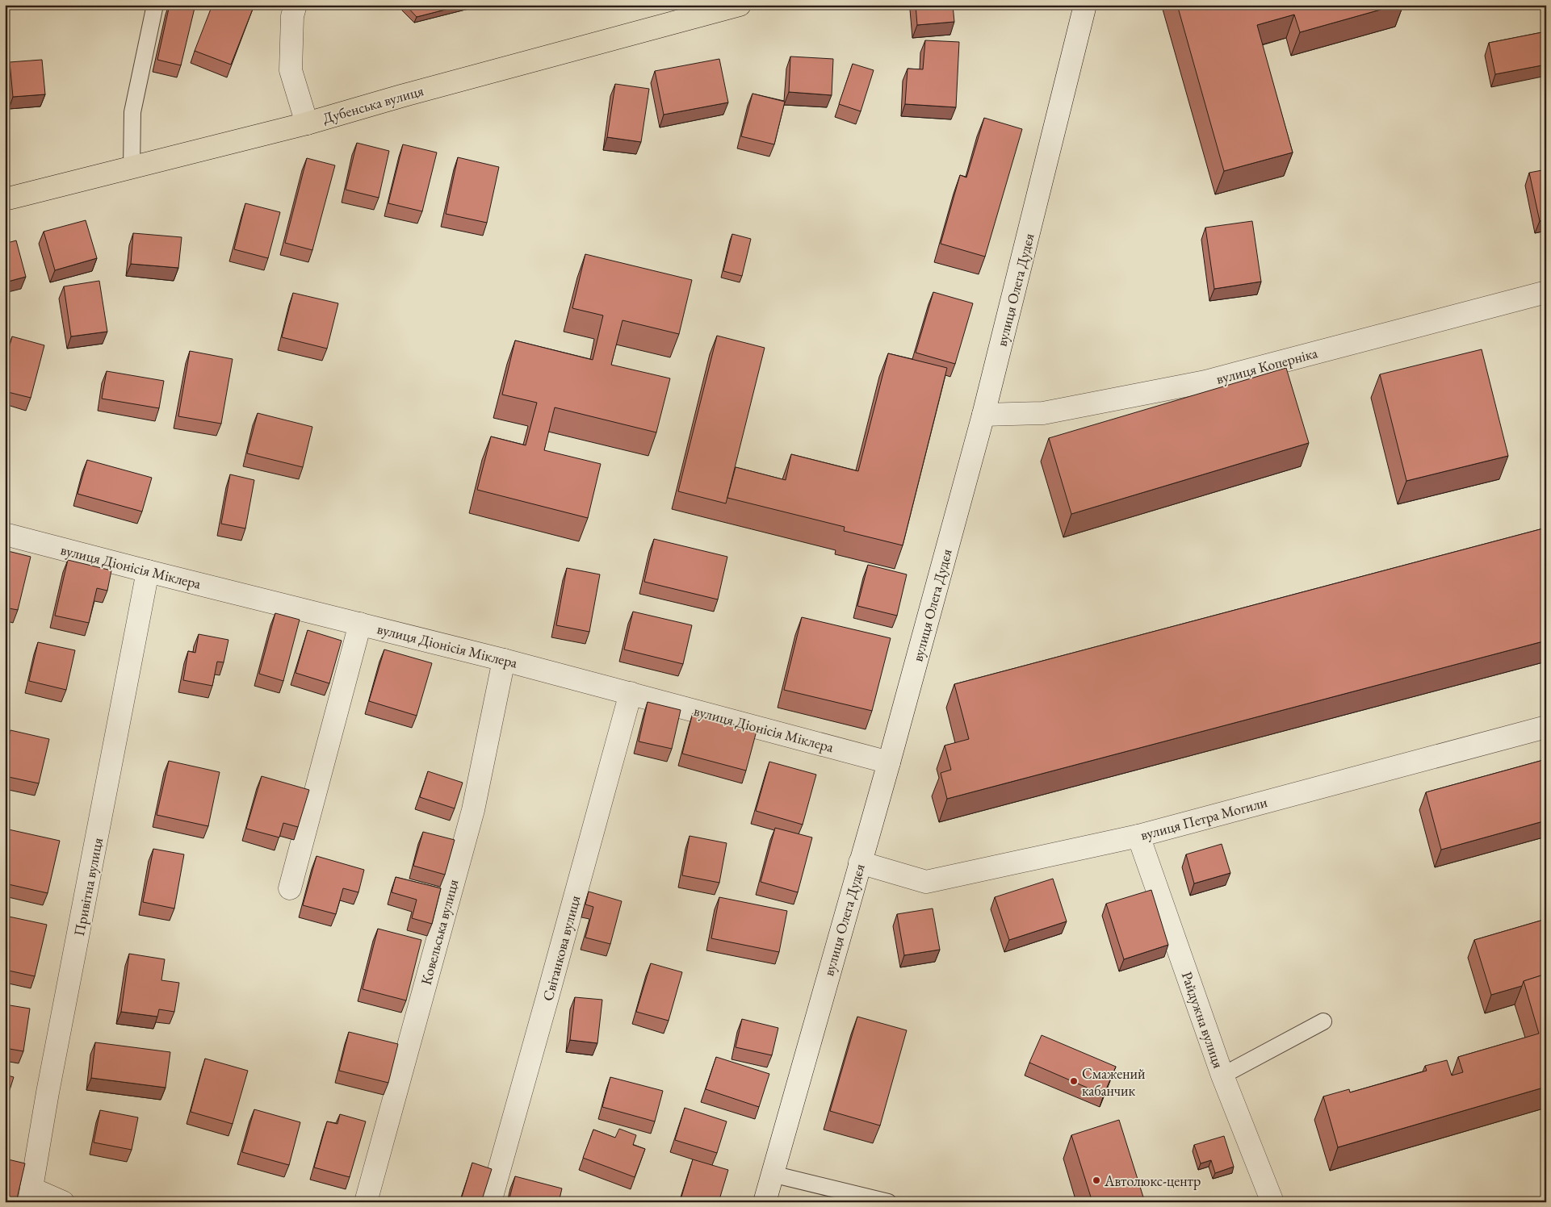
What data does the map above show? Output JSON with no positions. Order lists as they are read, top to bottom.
{
  "streets": {
    "main road": ["Дубенська вулиця"],
    "street": [
      "вулиця Олега Дудєя",
      "вулиця Коперніка",
      "вулиця Діонісія Міклера",
      "вулиця Петра Могили",
      "Привітна вулиця",
      "Ковельська вулиця",
      "Світанкова вулиця",
      "Райдужна вулиця"
    ]
  },
  "crossings": [
    ["вулиця Олега Дудєя", "вулиця Коперніка"],
    ["вулиця Олега Дудєя", "вулиця Діонісія Міклера"],
    ["вулиця Олега Дудєя", "вулиця Петра Могили"],
    ["вулиця Діонісія Міклера", "Привітна вулиця"],
    ["вулиця Діонісія Міклера", "Ковельська вулиця"],
    ["вулиця Діонісія Міклера", "Світанкова вулиця"],
    ["вулиця Петра Могили", "Райдужна вулиця"]
  ],
  "places": ["Смажений кабанчик", "Автолюкс-центр"]
}
